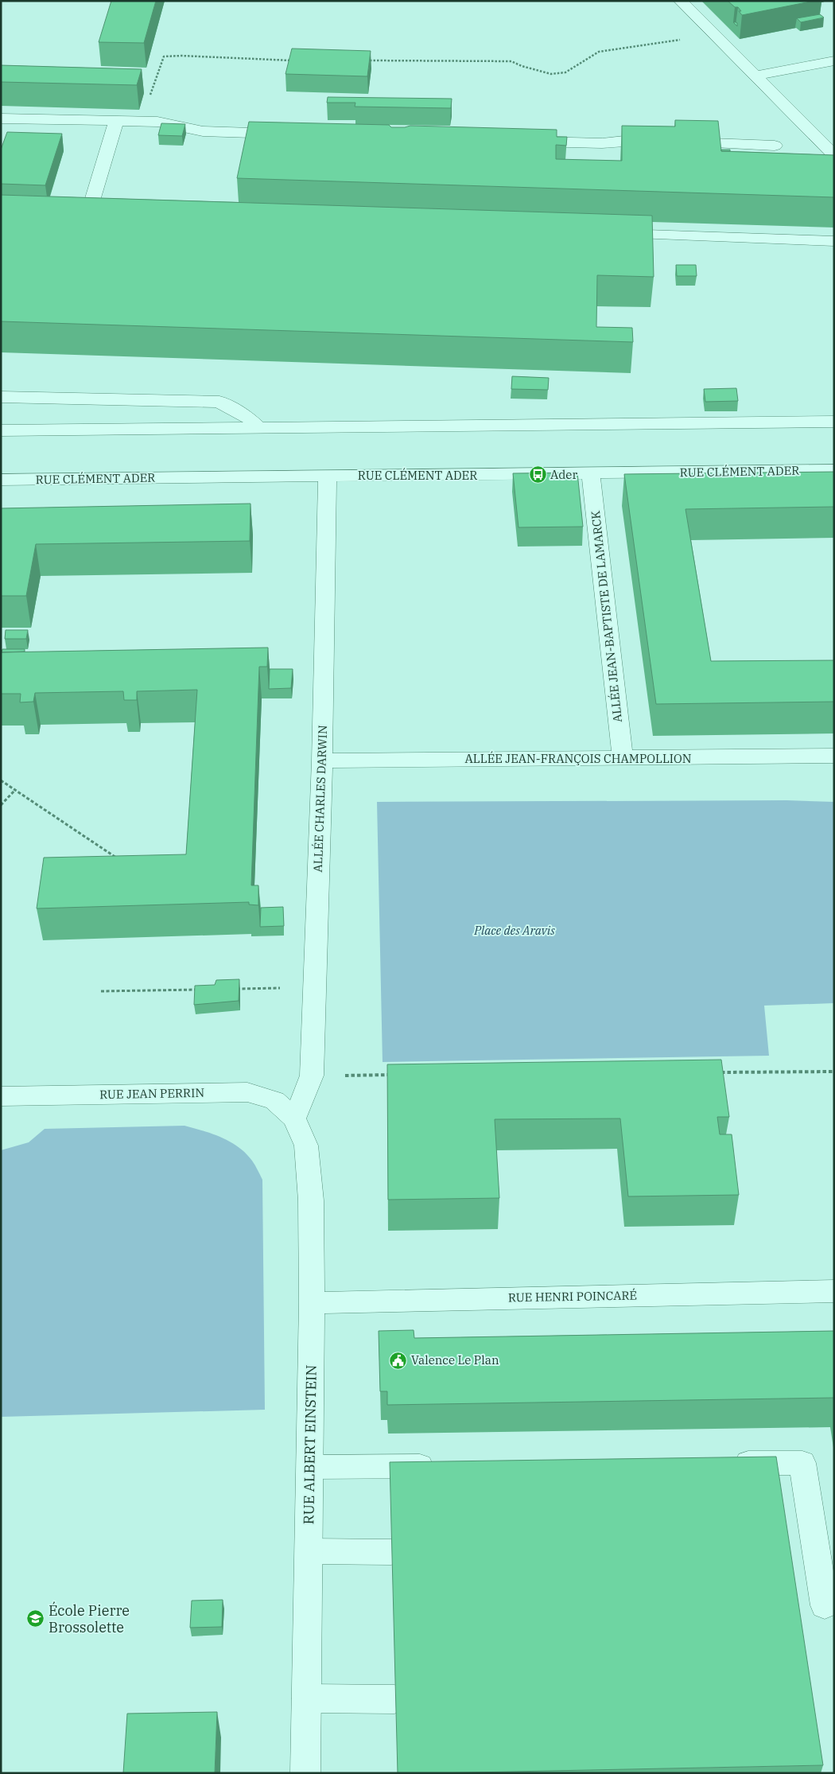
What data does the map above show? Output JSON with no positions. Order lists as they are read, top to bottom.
{
  "streets": {
    "street": [
      "RUE CLÉMENT ADER",
      "ALLÉE JEAN-BAPTISTE DE LAMARCK",
      "ALLÉE JEAN-FRANÇOIS CHAMPOLLION",
      "ALLÉE CHARLES DARWIN",
      "RUE JEAN PERRIN",
      "RUE HENRI POINCARÉ",
      "RUE ALBERT EINSTEIN"
    ]
  },
  "crossings": [
    ["RUE CLÉMENT ADER", "ALLÉE JEAN-BAPTISTE DE LAMARCK"],
    ["RUE CLÉMENT ADER", "ALLÉE CHARLES DARWIN"],
    ["ALLÉE JEAN-BAPTISTE DE LAMARCK", "ALLÉE JEAN-FRANÇOIS CHAMPOLLION"],
    ["ALLÉE JEAN-FRANÇOIS CHAMPOLLION", "ALLÉE CHARLES DARWIN"],
    ["ALLÉE CHARLES DARWIN", "RUE JEAN PERRIN"],
    ["ALLÉE CHARLES DARWIN", "RUE ALBERT EINSTEIN"],
    ["RUE JEAN PERRIN", "RUE ALBERT EINSTEIN"],
    ["RUE HENRI POINCARÉ", "RUE ALBERT EINSTEIN"]
  ],
  "parks": ["Place des Aravis"],
  "places": {
    "bus stop": ["Ader"],
    "public building": ["Valence Le Plan"],
    "school or university": ["École Pierre Brossolette"]
  }
}
